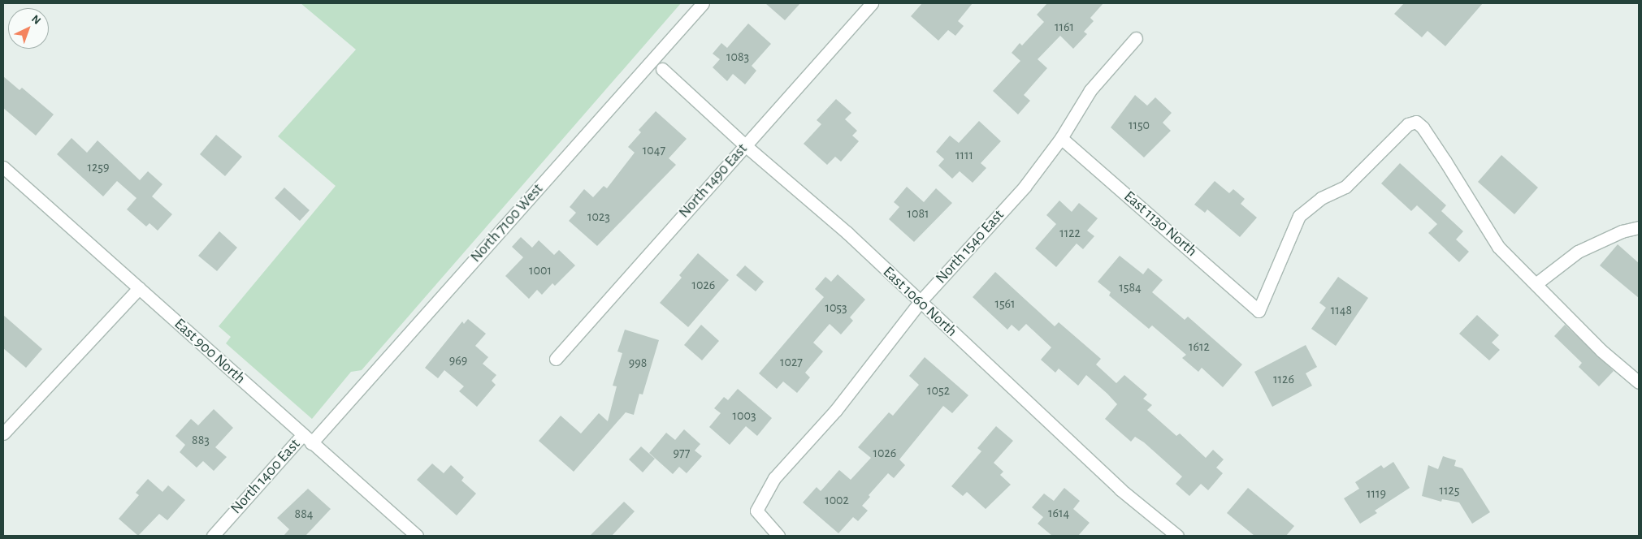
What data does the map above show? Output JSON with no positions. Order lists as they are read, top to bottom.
{
  "streets": {
    "street": [
      "North 1490 East",
      "North 7100 West",
      "East 1130 North",
      "North 1540 East",
      "East 1060 North",
      "East 900 North",
      "North 1400 East"
    ]
  },
  "crossings": [
    ["North 1490 East", "East 1060 North"],
    ["North 7100 West", "East 900 North"],
    ["North 7100 West", "North 1400 East"],
    ["East 1130 North", "North 1540 East"],
    ["North 1540 East", "East 1060 North"],
    ["East 900 North", "North 1400 East"]
  ],
  "house_numbers": [
    "1161",
    "1083",
    "1150",
    "1047",
    "1111",
    "1259",
    "1081",
    "1023",
    "1122",
    "1001",
    "1026",
    "1584",
    "1561",
    "1053",
    "1148",
    "1612",
    "969",
    "1027",
    "998",
    "1126",
    "1052",
    "1003",
    "883",
    "977",
    "1026",
    "1125",
    "1119",
    "1002",
    "1614",
    "884"
  ],
  "north": "top right"
}
